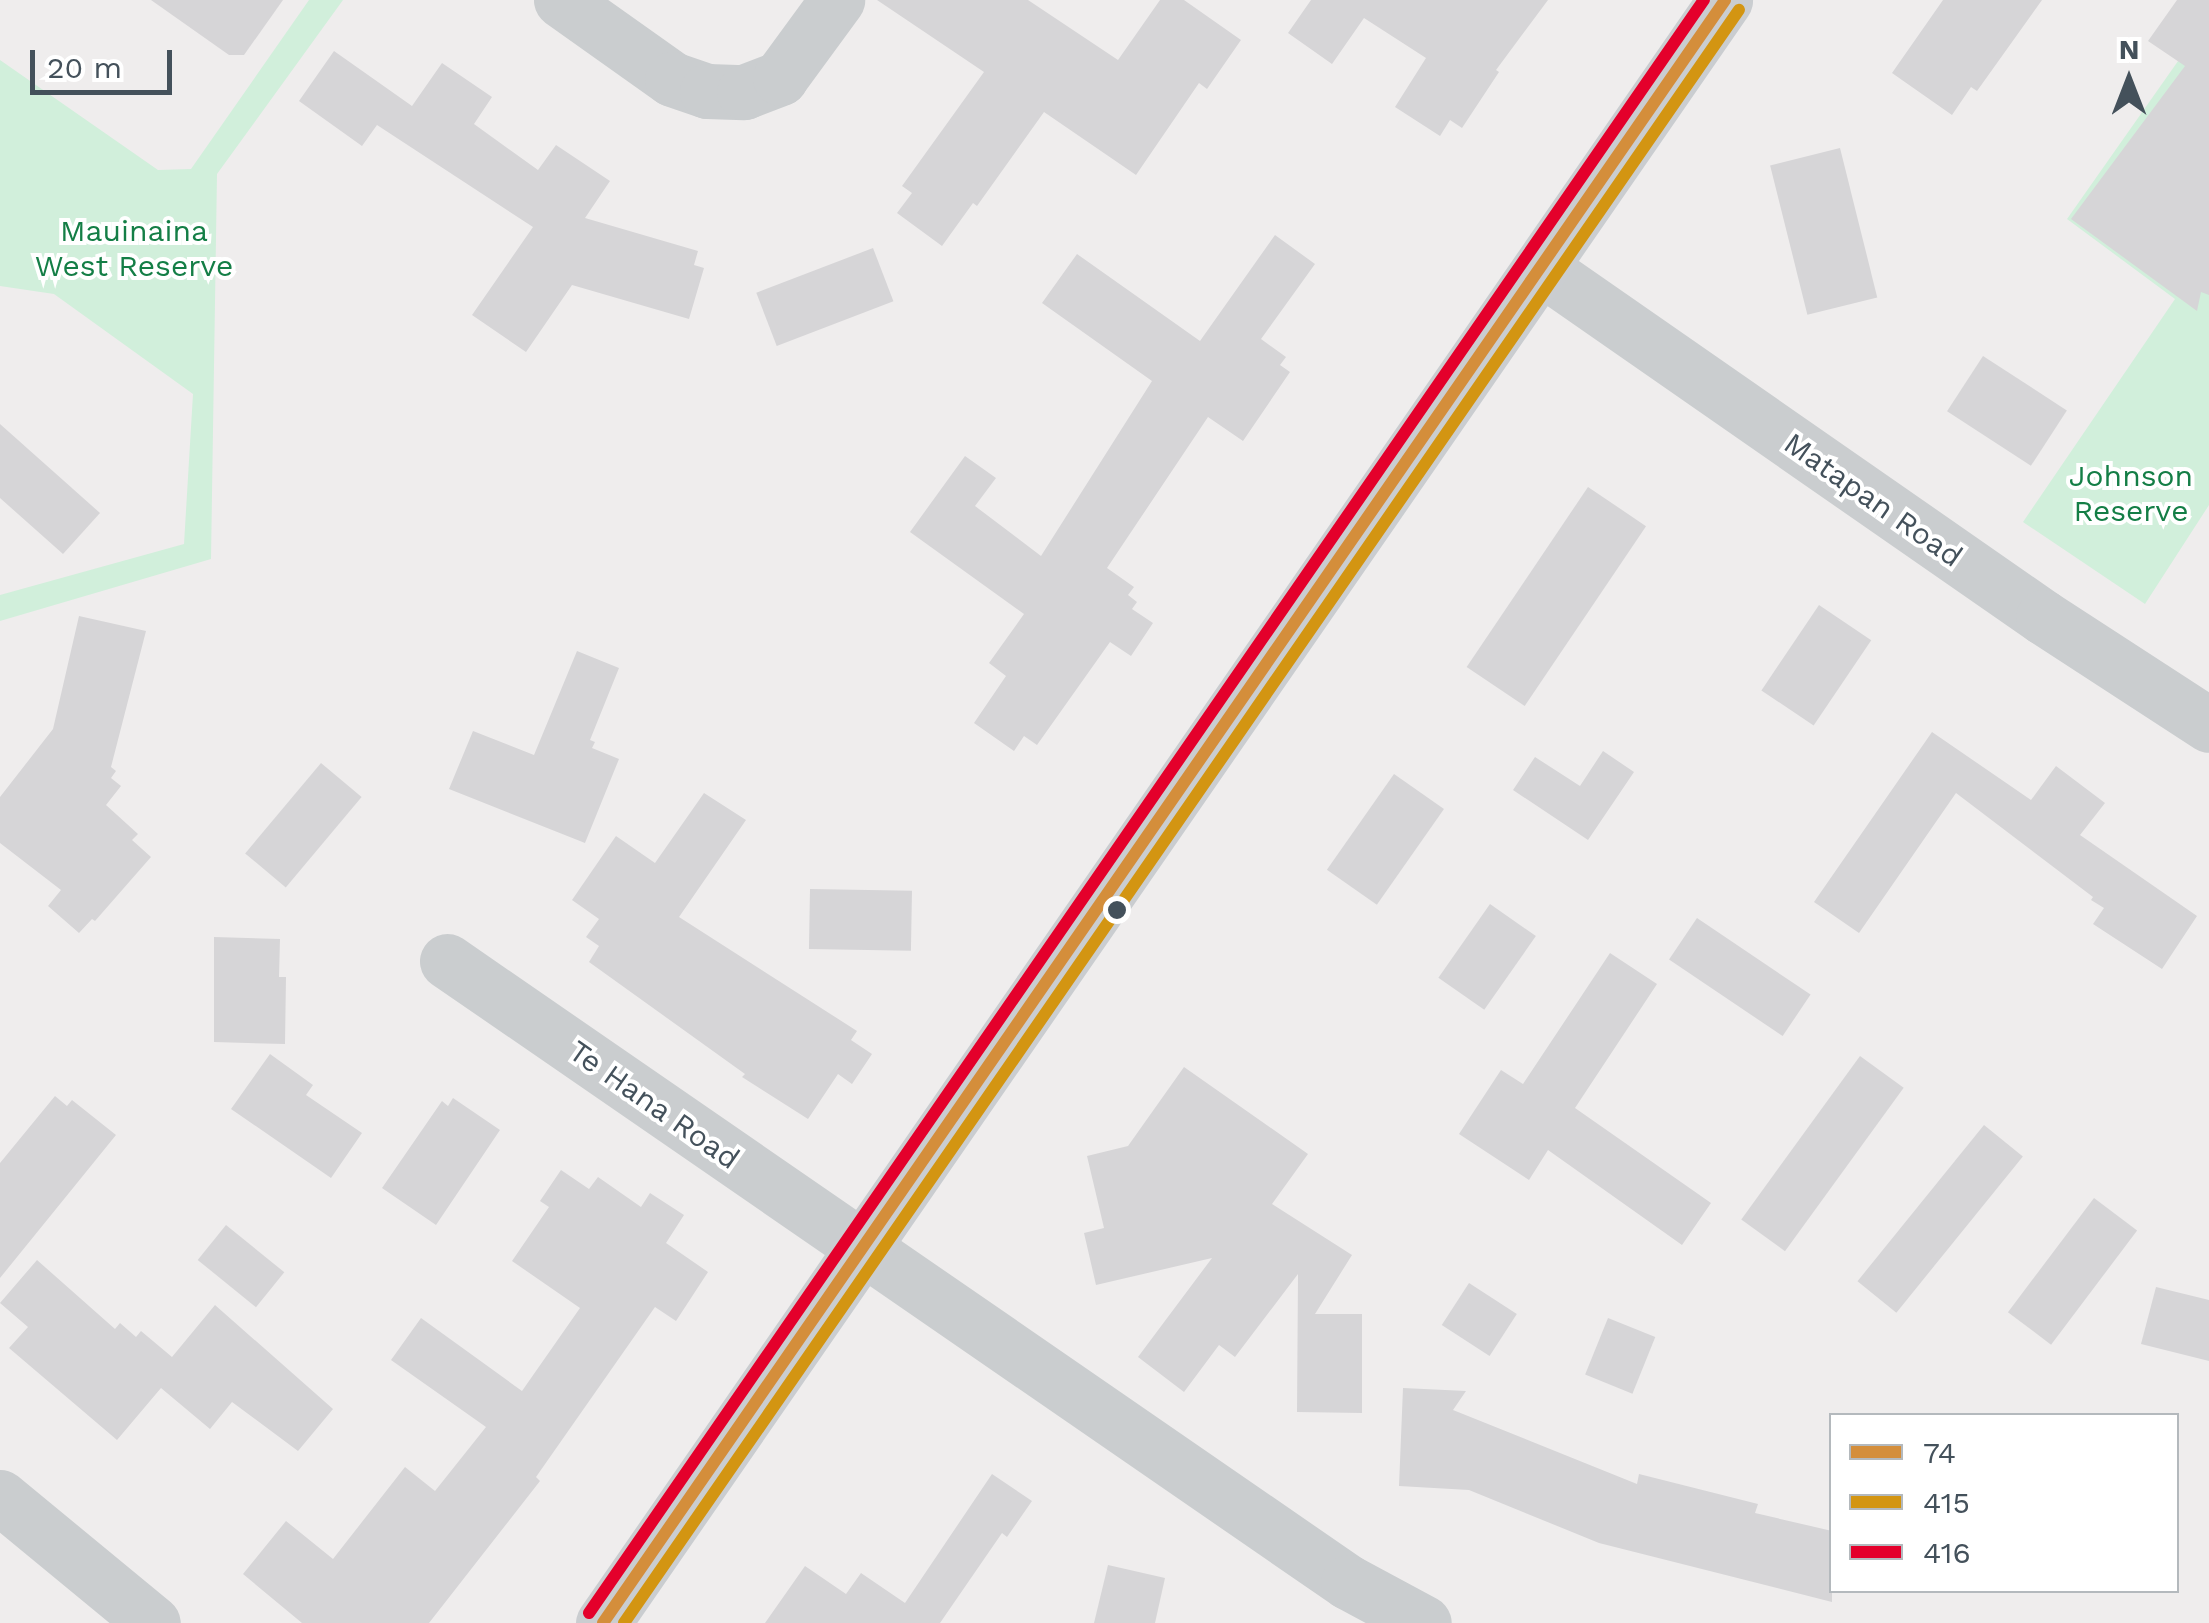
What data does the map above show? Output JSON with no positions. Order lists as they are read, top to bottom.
{
  "streets": {
    "street": ["Matapan Road", "Te Hana Road"]
  },
  "parks": ["Mauinaina West Reserve", "Johnson Reserve"],
  "lines": ["transit line 74", "transit line 416", "transit line 415"],
  "legend": ["74", "415", "416"],
  "scale_bar": "20 m",
  "north": "top"
}
